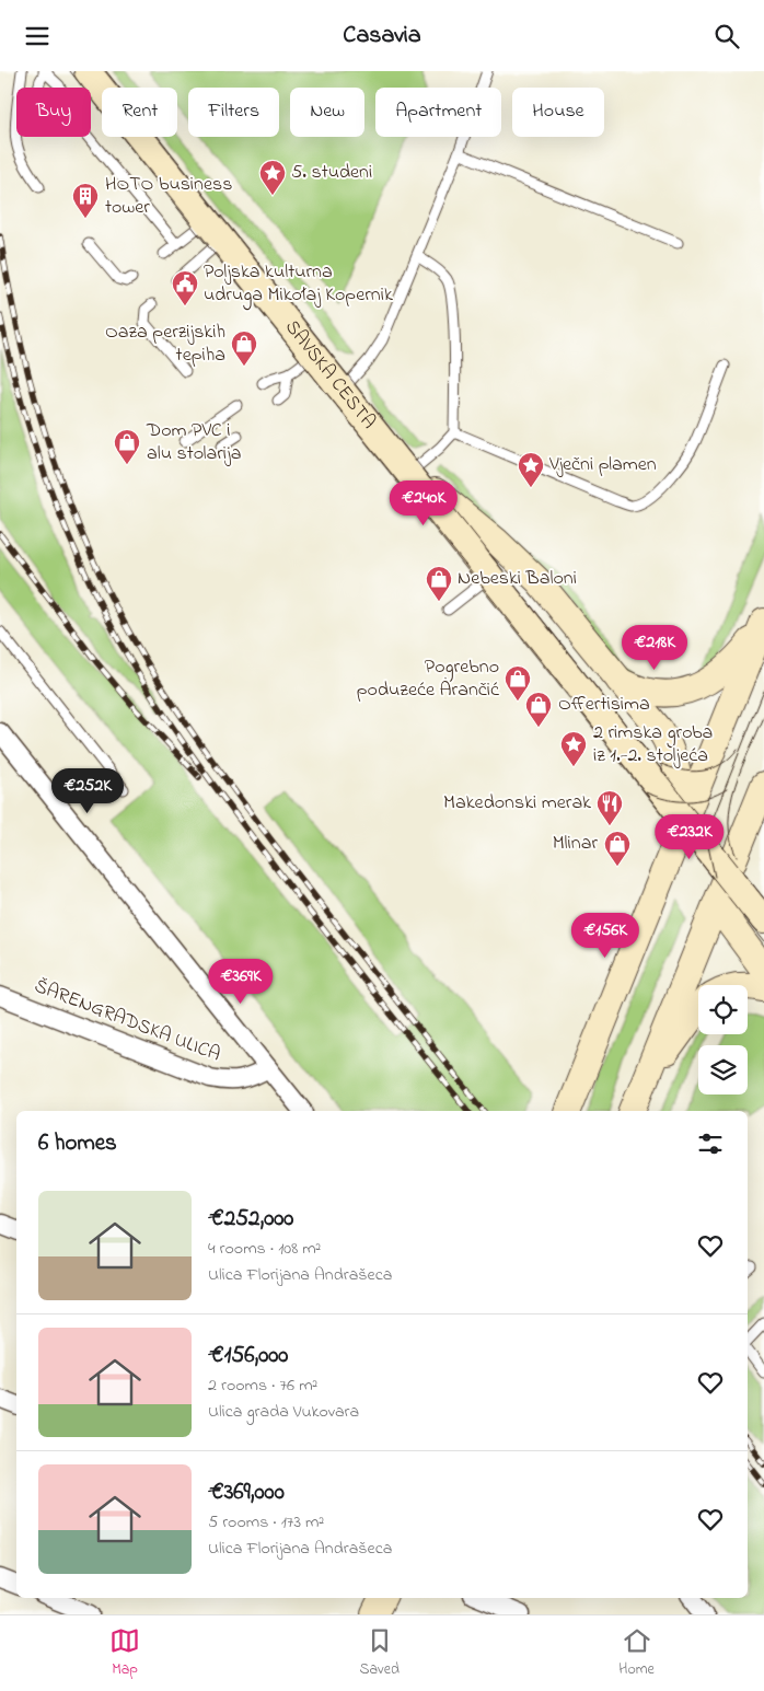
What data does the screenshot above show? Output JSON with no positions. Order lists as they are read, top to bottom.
{
  "streets": {
    "main road": ["SAVSKA CESTA"],
    "street": ["ŠARENGRADSKA ULICA"]
  },
  "places": {
    "place": ["5. studeni", "Vječni plamen", "2 rimska groba iz 1.-2. stoljeća"],
    "building": ["HOTO business tower"],
    "public building": ["Poljska kulturna udruga Mikołaj Kopernik"],
    "shop": [
      "Oaza perzijskih tepiha",
      "Dom PVC i alu stolarija",
      "Nebeski Baloni",
      "Pogrebno poduzeće Arančić",
      "Offertisima",
      "Mlinar"
    ],
    "restaurant": ["Makedonski merak"]
  },
  "page": {
    "header": "Casavia",
    "chip": [
      "Buy",
      "Rent",
      "Filters",
      "New",
      "Apartment",
      "House"
    ],
    "price": [
      "€240K",
      "€218K",
      "€252K",
      "€232K",
      "€156K",
      "€369K"
    ],
    "heading": "6 homes",
    "list": [
      {
        "name": "€252,000",
        "note": "4 rooms · 108 m² · Ulica Florijana Andrašeca"
      },
      {
        "name": "€156,000",
        "note": "2 rooms · 76 m² · Ulica grada Vukovara"
      },
      {
        "name": "€369,000",
        "note": "5 rooms · 173 m² · Ulica Florijana Andrašeca"
      }
    ],
    "tabs": ["Map", "Saved", "Home"]
  }
}
